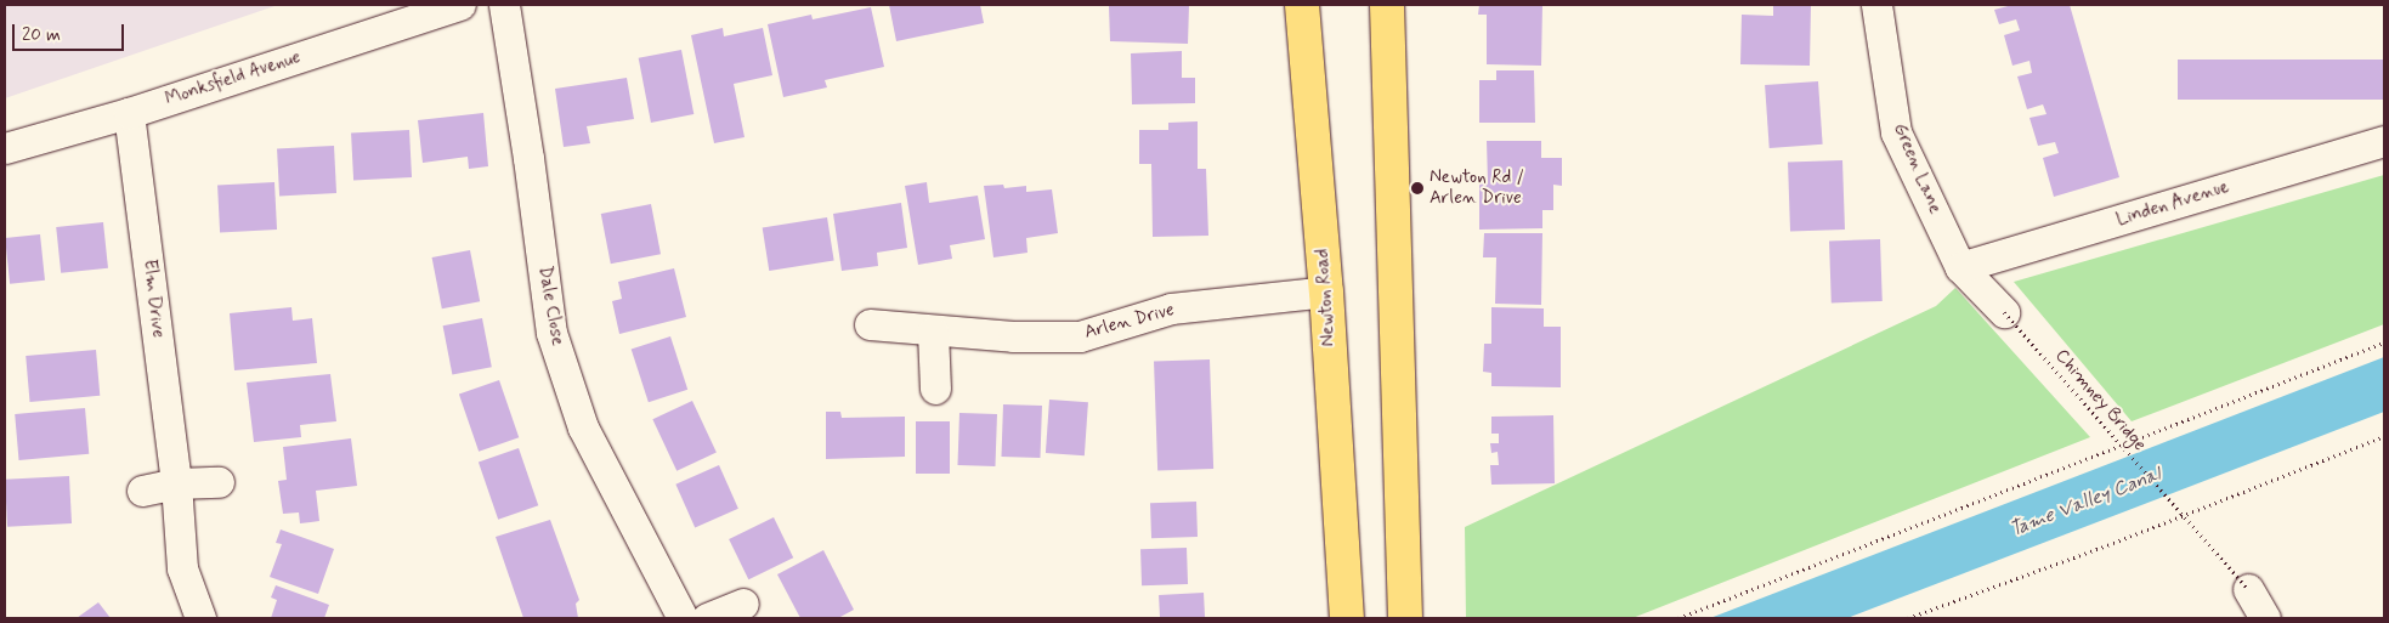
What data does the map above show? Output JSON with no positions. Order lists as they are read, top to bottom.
{
  "streets": {
    "highway": ["Newton Road"],
    "street": [
      "Monksfield Avenue",
      "Green Lane",
      "Linden Avenue",
      "Elm Drive",
      "Dale Close",
      "Arlen Drive"
    ],
    "path": ["Chimney Bridge"]
  },
  "crossings": [
    ["Monksfield Avenue", "Elm Drive"],
    ["Green Lane", "Linden Avenue"],
    ["Green Lane", "Chimney Bridge"],
    ["Newton Road", "Arlen Drive"]
  ],
  "water": ["Tame Valley Canal"],
  "places": ["Newton Rd / Arlen Drive"],
  "scale_bar": "20 m"
}
